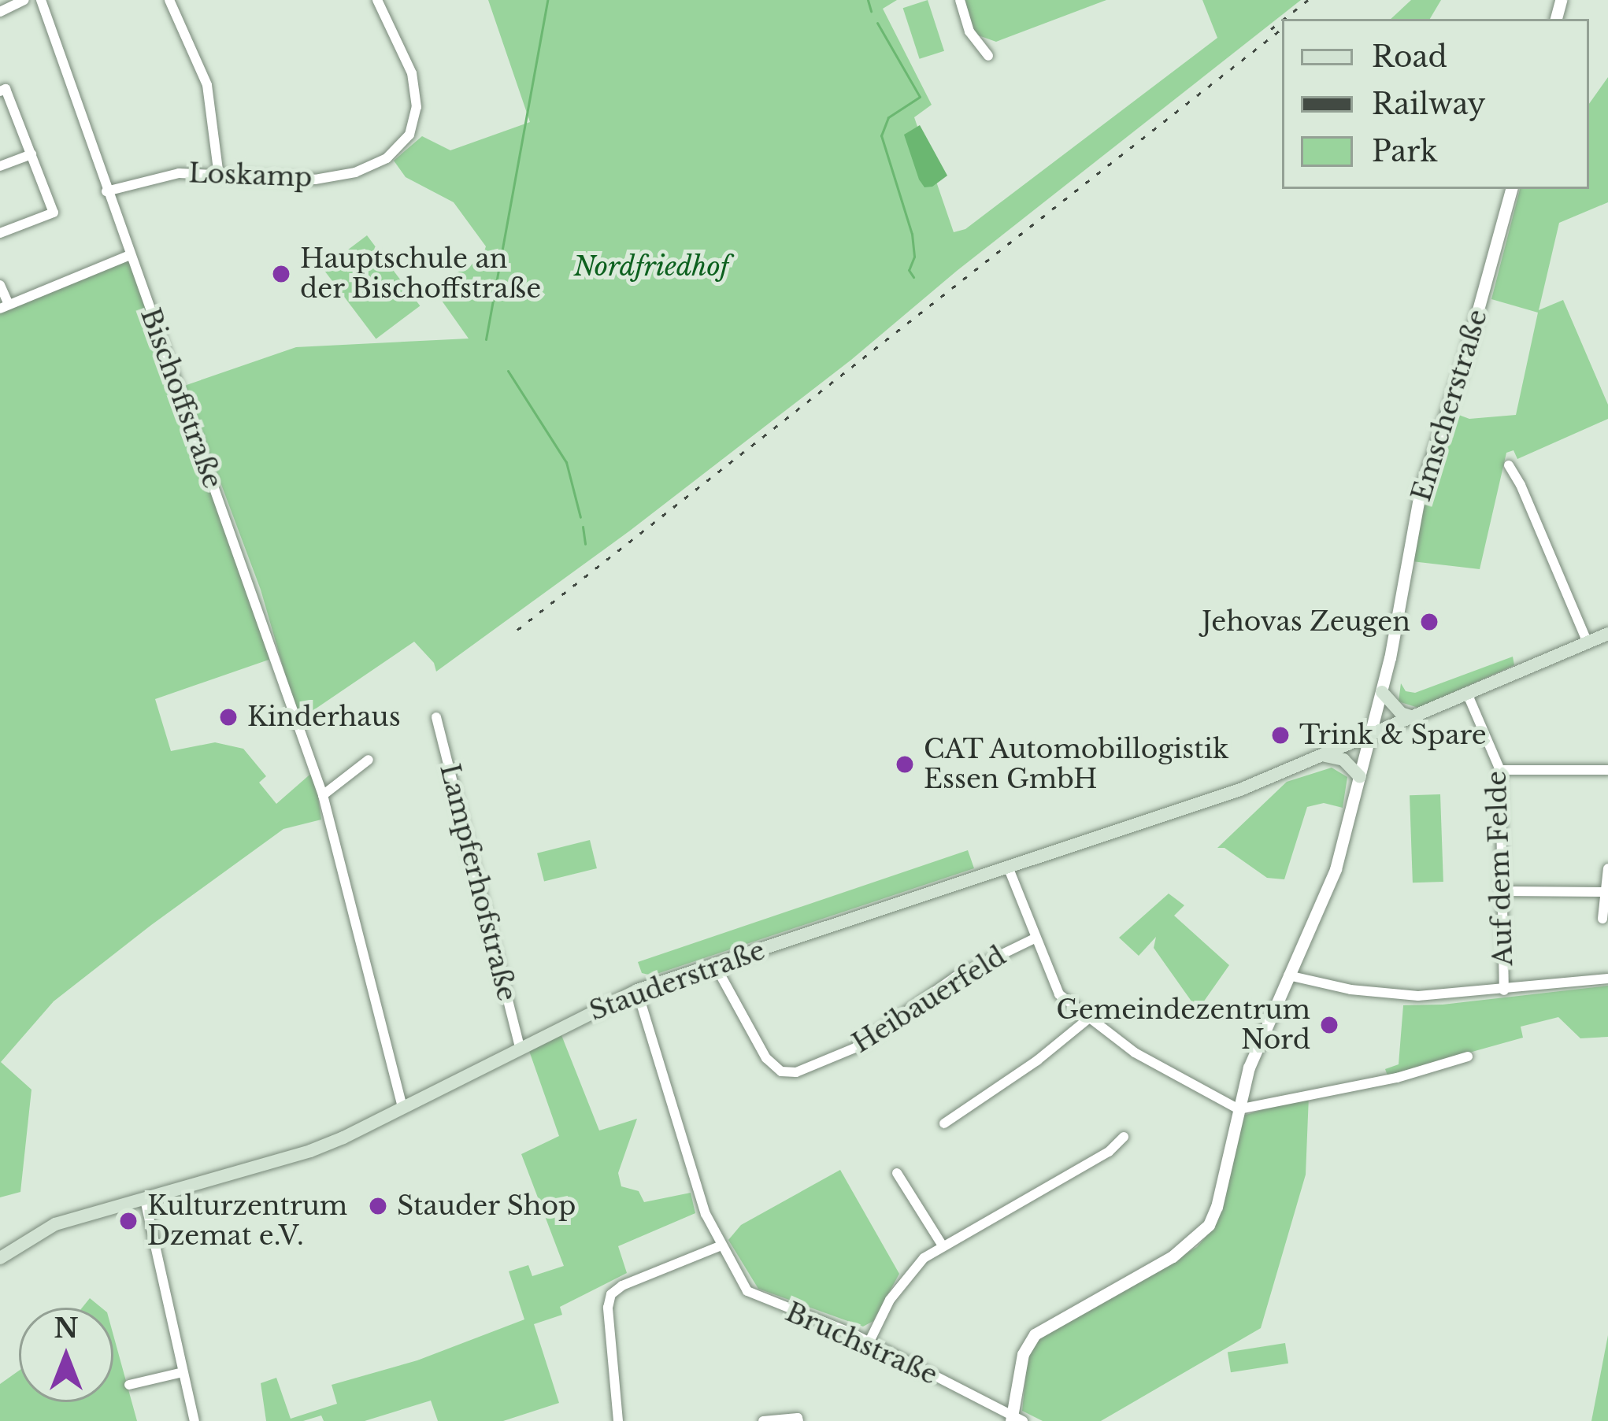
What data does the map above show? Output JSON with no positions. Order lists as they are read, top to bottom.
{
  "streets": {
    "main road": ["Stauderstraße"],
    "street": [
      "Loskamp",
      "Bischoffstraße",
      "Emscherstraße",
      "Auf dem Felde",
      "Lampferhofstraße",
      "Heibauerfeld",
      "Bruchstraße"
    ]
  },
  "crossings": [
    ["Loskamp", "Bischoffstraße"],
    ["Bischoffstraße", "Stauderstraße"],
    ["Emscherstraße", "Stauderstraße"],
    ["Emscherstraße", "Bruchstraße"],
    ["Auf dem Felde", "Stauderstraße"],
    ["Lampferhofstraße", "Stauderstraße"],
    ["Stauderstraße", "Heibauerfeld"],
    ["Stauderstraße", "Bruchstraße"]
  ],
  "parks": ["Nordfriedhof"],
  "places": [
    "Hauptschule an der Bischoffstraße",
    "Jehovas Zeugen",
    "Kinderhaus",
    "Trink & Spare",
    "CAT Automobillogistik Essen GmbH",
    "Gemeindezentrum Nord",
    "Stauder Shop",
    "Kulturzentrum Dzemat e.V."
  ],
  "legend": ["Road", "Railway", "Park"],
  "north": "top"
}
